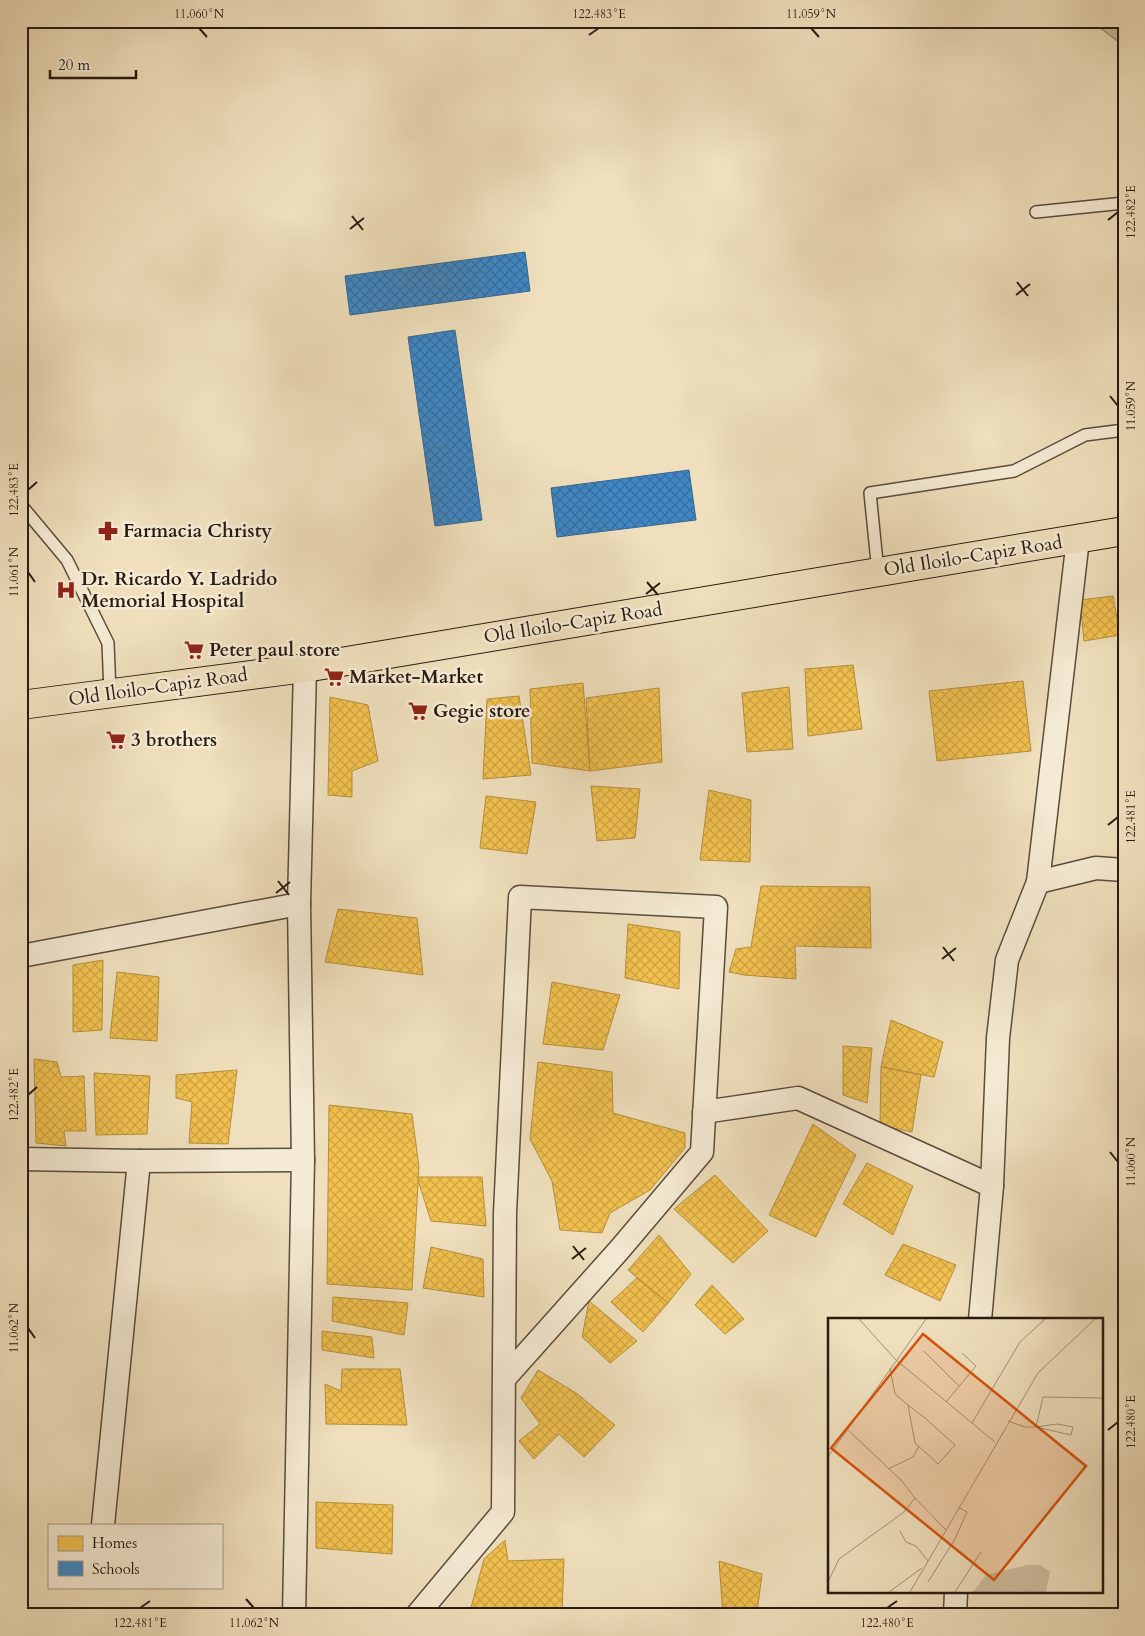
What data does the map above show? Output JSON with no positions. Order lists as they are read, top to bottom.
{
  "streets": {
    "main road": ["Old Iloilo-Capiz Road"]
  },
  "places": {
    "pharmacy": ["Farmacia Christy"],
    "hospital": ["Dr. Ricardo Y. Ladrido Memorial Hospital"],
    "supermarket": [
      "Peter paul store",
      "Market-Market",
      "Gegie store",
      "3 brothers"
    ]
  },
  "legend": ["Homes", "Schools"],
  "scale_bar": "20 m",
  "coordinates": [
    "11.060°N",
    "122.483°E",
    "11.059°N",
    "122.482°E",
    "11.061°N",
    "122.481°E",
    "11.062°N",
    "122.480°E"
  ]
}
